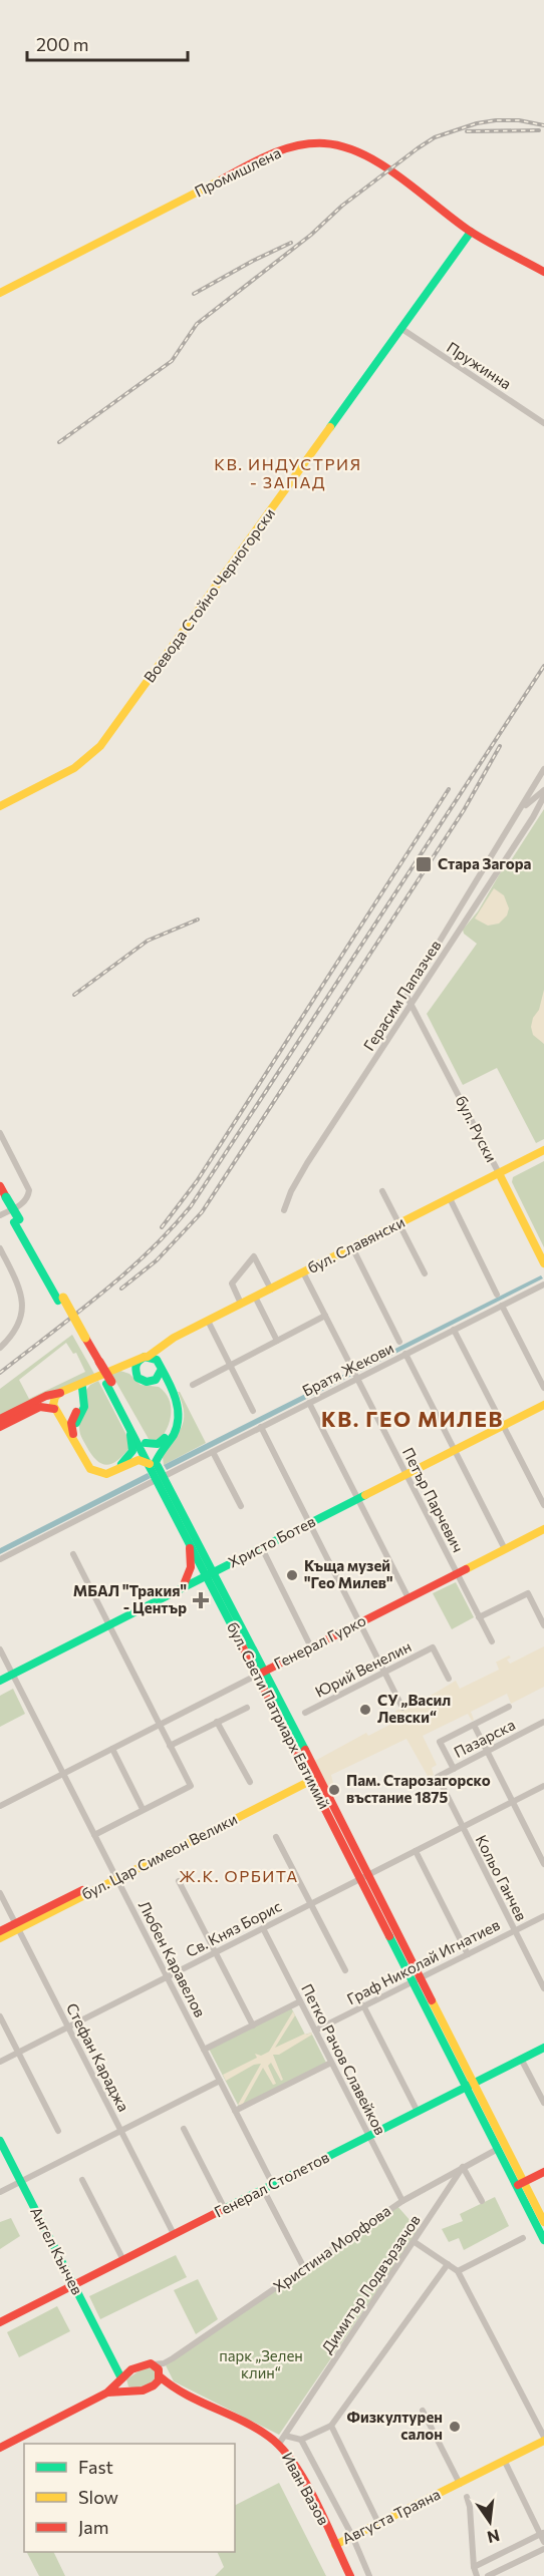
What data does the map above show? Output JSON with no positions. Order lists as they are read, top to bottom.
{
  "streets": {
    "main road": [
      "Промишлена",
      "Воевода Стойно Черногорски",
      "бул. Руски",
      "бул. Славянски",
      "Христо Ботев",
      "Генерал Гурко",
      "бул. Свети Патриарх Евтимий",
      "бул. Цар Симеон Велики",
      "Генерал Столетов",
      "Ангел Кънчев",
      "Иван Вазов",
      "Августа Траяна"
    ],
    "street": [
      "Пружинна",
      "Герасим Папазчев",
      "Братя Жекови",
      "Петър Парчевич",
      "Юрий Венелин",
      "Пазарска",
      "Кольо Ганчев",
      "Св. Княз Борис",
      "Любен Каравелов",
      "Граф Николай Игнатиев",
      "Стефан Караджа",
      "Петко Рачов Славейков",
      "Христина Морфова",
      "Димитър Подвързачов"
    ]
  },
  "crossings": [
    ["Промишлена", "Воевода Стойно Черногорски"],
    ["Пружинна", "Воевода Стойно Черногорски"],
    ["Герасим Папазчев", "бул. Руски"],
    ["бул. Руски", "бул. Славянски"],
    ["бул. Славянски", "Петър Парчевич"],
    ["Братя Жекови", "Петър Парчевич"],
    ["Братя Жекови", "бул. Свети Патриарх Евтимий"],
    ["Петър Парчевич", "Христо Ботев"],
    ["Петър Парчевич", "Генерал Гурко"],
    ["Христо Ботев", "бул. Свети Патриарх Евтимий"],
    ["Христо Ботев", "Любен Каравелов"],
    ["Генерал Гурко", "бул. Свети Патриарх Евтимий"],
    ["Генерал Гурко", "Любен Каравелов"],
    ["бул. Свети Патриарх Евтимий", "бул. Цар Симеон Велики"],
    ["бул. Свети Патриарх Евтимий", "Св. Княз Борис"],
    ["бул. Свети Патриарх Евтимий", "Граф Николай Игнатиев"],
    ["бул. Свети Патриарх Евтимий", "Генерал Столетов"],
    ["бул. Свети Патриарх Евтимий", "Христина Морфова"],
    ["Пазарска", "Кольо Ганчев"],
    ["бул. Цар Симеон Велики", "Любен Каравелов"],
    ["бул. Цар Симеон Велики", "Стефан Караджа"],
    ["Кольо Ганчев", "Св. Княз Борис"],
    ["Кольо Ганчев", "Граф Николай Игнатиев"],
    ["Св. Княз Борис", "Любен Каравелов"],
    ["Св. Княз Борис", "Стефан Караджа"],
    ["Св. Княз Борис", "Петко Рачов Славейков"],
    ["Любен Каравелов", "Генерал Столетов"],
    ["Граф Николай Игнатиев", "Петко Рачов Славейков"],
    ["Стефан Караджа", "Генерал Столетов"],
    ["Петко Рачов Славейков", "Генерал Столетов"],
    ["Петко Рачов Славейков", "Христина Морфова"],
    ["Генерал Столетов", "Ангел Кънчев"],
    ["Христина Морфова", "Ангел Кънчев"],
    ["Христина Морфова", "Димитър Подвързачов"],
    ["Христина Морфова", "Иван Вазов"],
    ["Ангел Кънчев", "Иван Вазов"],
    ["Димитър Подвързачов", "Иван Вазов"],
    ["Иван Вазов", "Августа Траяна"]
  ],
  "districts": ["КВ. ИНДУСТРИЯ - ЗАПАД", "КВ. ГЕО МИЛЕВ", "Ж.К. ОРБИТА"],
  "parks": ["парк „Зелен клин“"],
  "places": {
    "transit": ["Стара Загора"],
    "other": [
      "Къща музей \"Гео Милев\"",
      "СУ „Васил Левски“",
      "Пам. Старозагорско въстание 1875",
      "Физкултурен салон"
    ],
    "health": ["МБАЛ \"Тракия\" - Център"]
  },
  "legend": ["Fast", "Slow", "Jam"],
  "scale_bar": "200 m",
  "north": "bottom"
}
